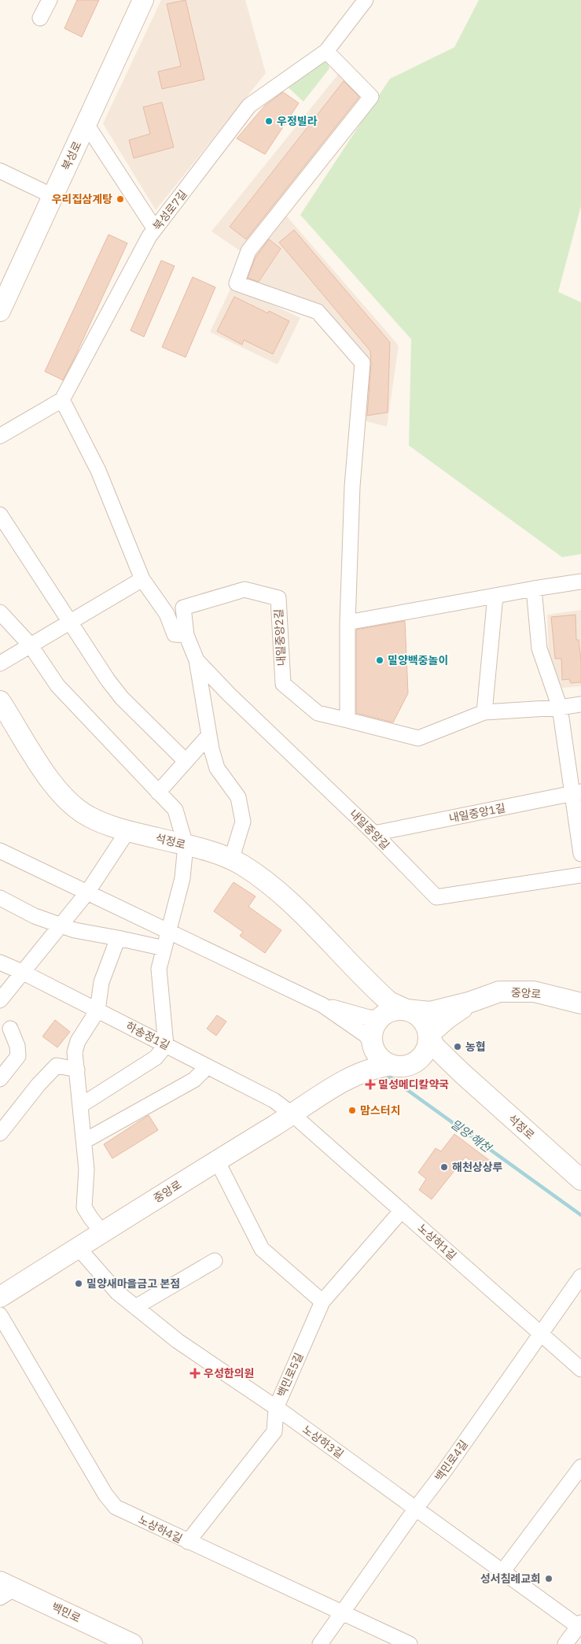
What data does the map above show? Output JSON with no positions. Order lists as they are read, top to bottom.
{
  "streets": {
    "street": [
      "북성로",
      "북성로7길",
      "내일중앙2길",
      "내일중앙1길",
      "내일중앙길",
      "석정로",
      "중앙로",
      "하송정1길",
      "노상하1길",
      "백민로5길",
      "노상하3길",
      "백민로4길",
      "노상하4길",
      "백민로"
    ]
  },
  "crossings": [
    ["내일중앙2길", "내일중앙길"],
    ["내일중앙1길", "내일중앙길"],
    ["중앙로", "하송정1길"],
    ["중앙로", "노상하1길"],
    ["중앙로", "노상하3길"],
    ["하송정1길", "노상하1길"],
    ["노상하1길", "백민로5길"],
    ["노상하1길", "백민로4길"],
    ["백민로5길", "노상하3길"],
    ["백민로5길", "노상하4길"],
    ["노상하3길", "백민로4길"],
    ["백민로4길", "노상하4길"]
  ],
  "water": ["밀양 해천"],
  "places": {
    "other": [
      "우정빌라",
      "우리집삼계탕",
      "밀양백중놀이",
      "농협",
      "맘스터치",
      "해천상상루",
      "밀양새마을금고 본점",
      "성서침례교회"
    ],
    "health": ["밀성메디칼약국", "우성한의원"]
  }
}
